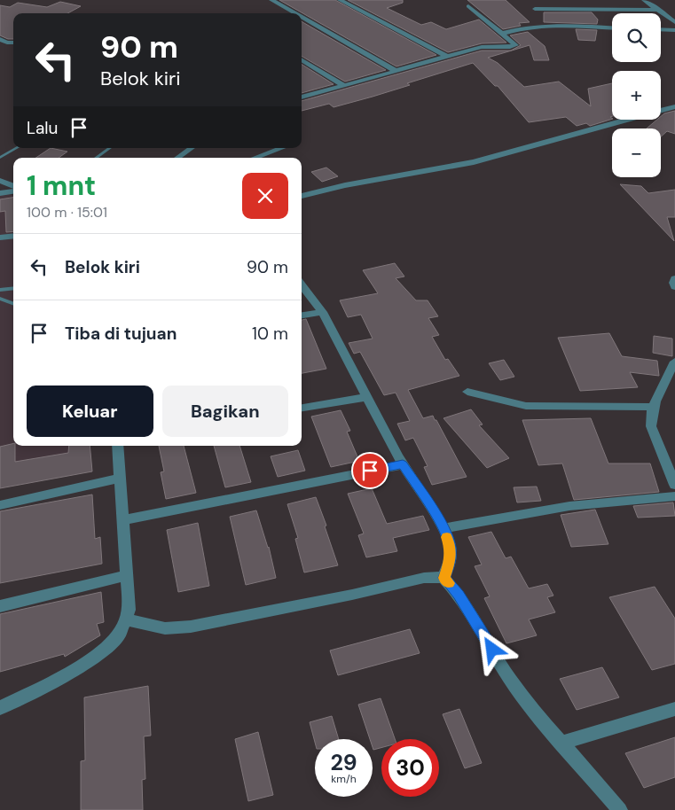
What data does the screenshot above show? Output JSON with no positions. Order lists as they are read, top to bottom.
{
  "page": {
    "map_buttons": ["+", "−"],
    "turn": ["90 m", "Belok kiri"],
    "then": "Lalu",
    "heading": ["1 mnt", "100 m · 15:01"],
    "list": [
      {
        "name": "Belok kiri",
        "value": "90 m"
      },
      {
        "name": "Tiba di tujuan",
        "value": "10 m"
      }
    ],
    "buttons": ["Keluar", "Bagikan"],
    "speed": "29 km/h",
    "limit": "30"
  }
}
